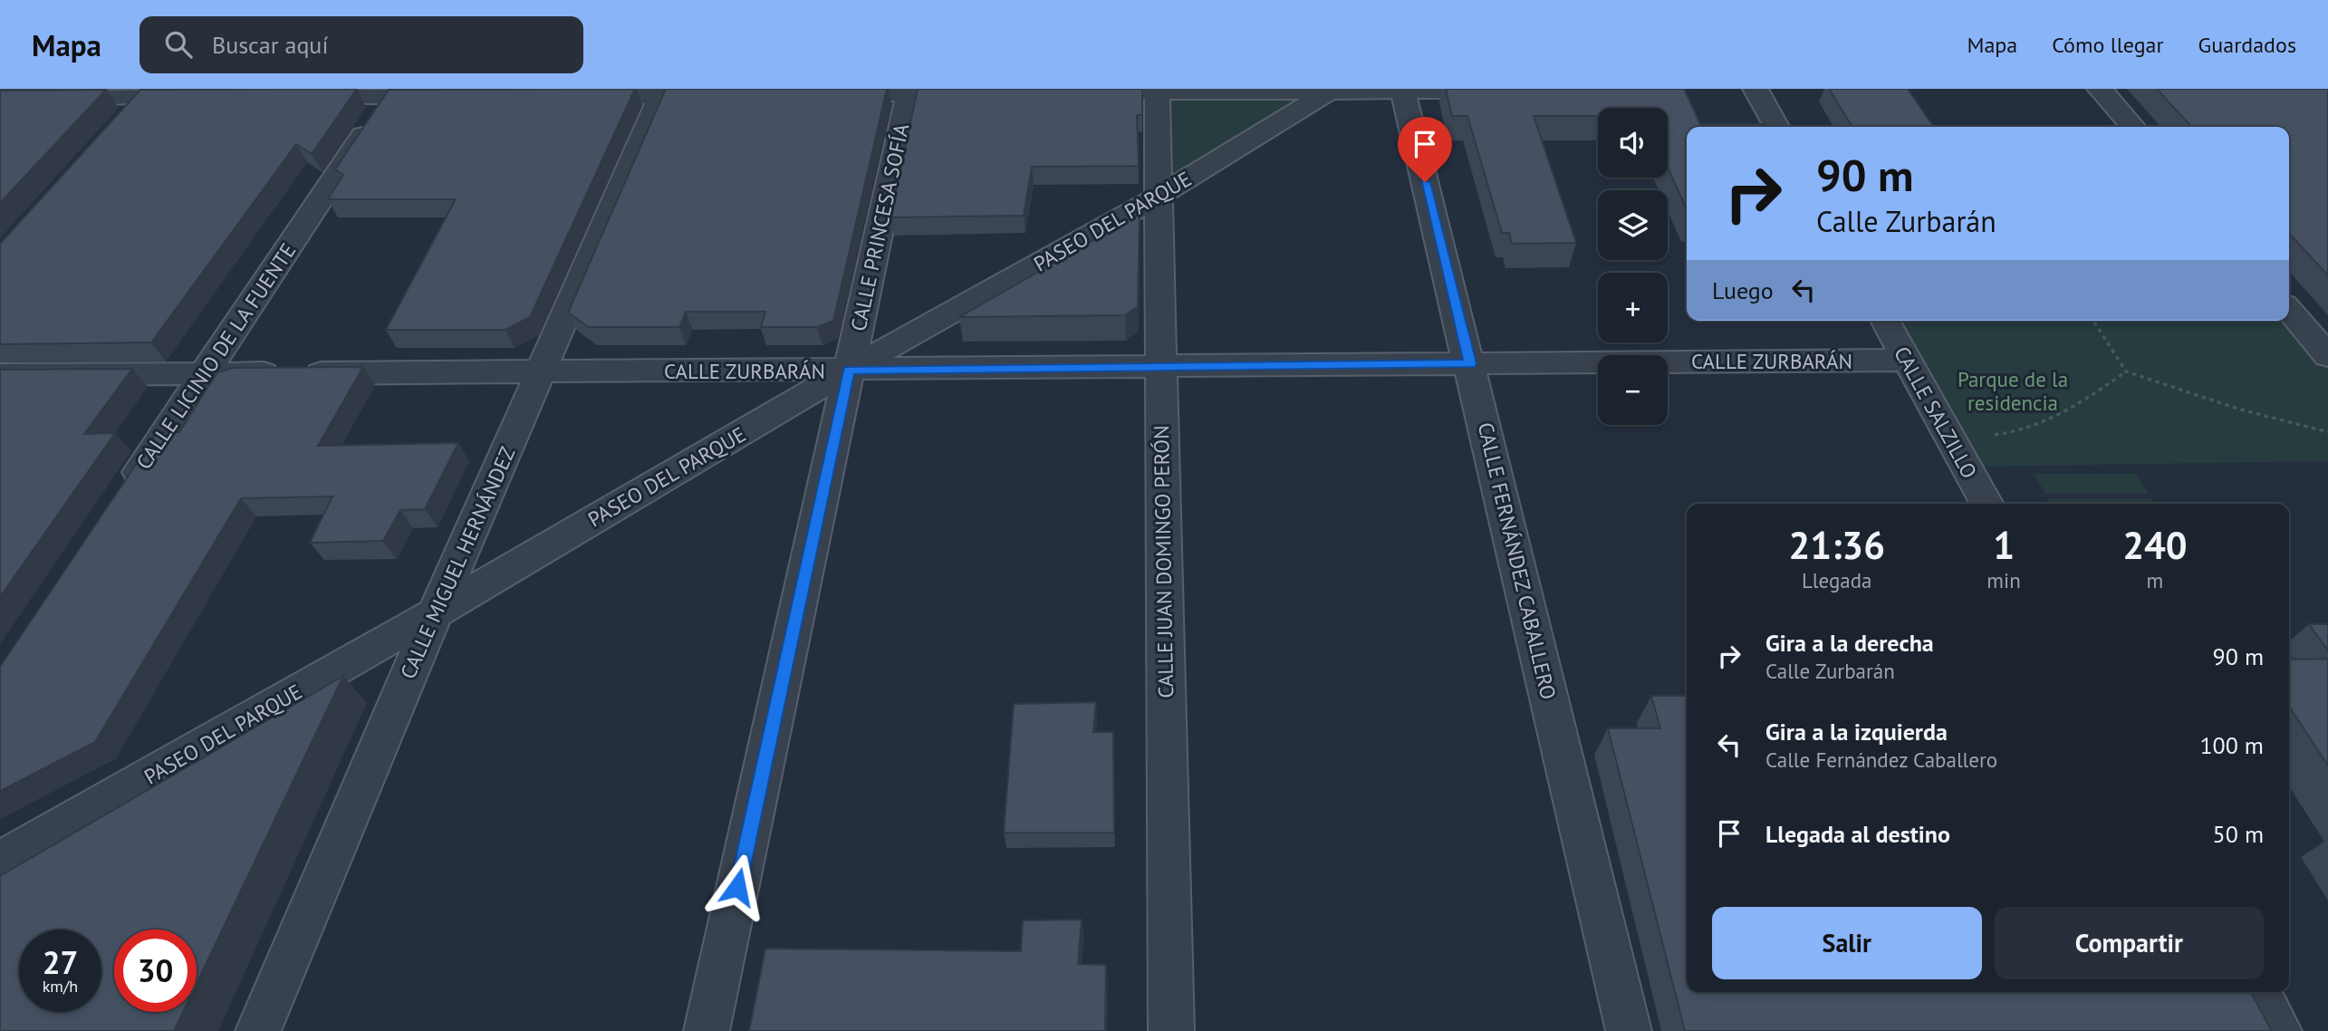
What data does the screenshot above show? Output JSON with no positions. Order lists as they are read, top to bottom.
{
  "streets": {
    "street": [
      "PASEO DEL PARQUE",
      "CALLE PRINCESA SOFÍA",
      "CALLE LICINIO DE LA FUENTE",
      "CALLE ZURBARÁN",
      "CALLE SALZILLO",
      "CALLE FERNÁNDEZ CABALLERO",
      "CALLE JUAN DOMINGO PERÓN",
      "CALLE MIGUEL HERNÁNDEZ"
    ]
  },
  "crossings": [
    ["PASEO DEL PARQUE", "CALLE PRINCESA SOFÍA"],
    ["PASEO DEL PARQUE", "CALLE ZURBARÁN"],
    ["PASEO DEL PARQUE", "CALLE JUAN DOMINGO PERÓN"],
    ["PASEO DEL PARQUE", "CALLE MIGUEL HERNÁNDEZ"],
    ["CALLE PRINCESA SOFÍA", "CALLE ZURBARÁN"],
    ["CALLE LICINIO DE LA FUENTE", "CALLE ZURBARÁN"],
    ["CALLE ZURBARÁN", "CALLE SALZILLO"],
    ["CALLE ZURBARÁN", "CALLE FERNÁNDEZ CABALLERO"],
    ["CALLE ZURBARÁN", "CALLE JUAN DOMINGO PERÓN"],
    ["CALLE ZURBARÁN", "CALLE MIGUEL HERNÁNDEZ"]
  ],
  "parks": ["Parque de la residencia"],
  "page": {
    "header": "Mapa",
    "search": "Buscar aquí",
    "nav": ["Mapa", "Cómo llegar", "Guardados"],
    "map_buttons": ["+", "−"],
    "turn": ["90 m", "Calle Zurbarán"],
    "then": "Luego",
    "eta": [
      "21:36",
      "Llegada",
      "1",
      "min",
      "240",
      "m"
    ],
    "list": [
      {
        "name": "Gira a la derecha",
        "note": "Calle Zurbarán",
        "value": "90 m"
      },
      {
        "name": "Gira a la izquierda",
        "note": "Calle Fernández Caballero",
        "value": "100 m"
      },
      {
        "name": "Llegada al destino",
        "value": "50 m"
      }
    ],
    "buttons": ["Salir", "Compartir"],
    "speed": "27 km/h",
    "limit": "30"
  }
}
